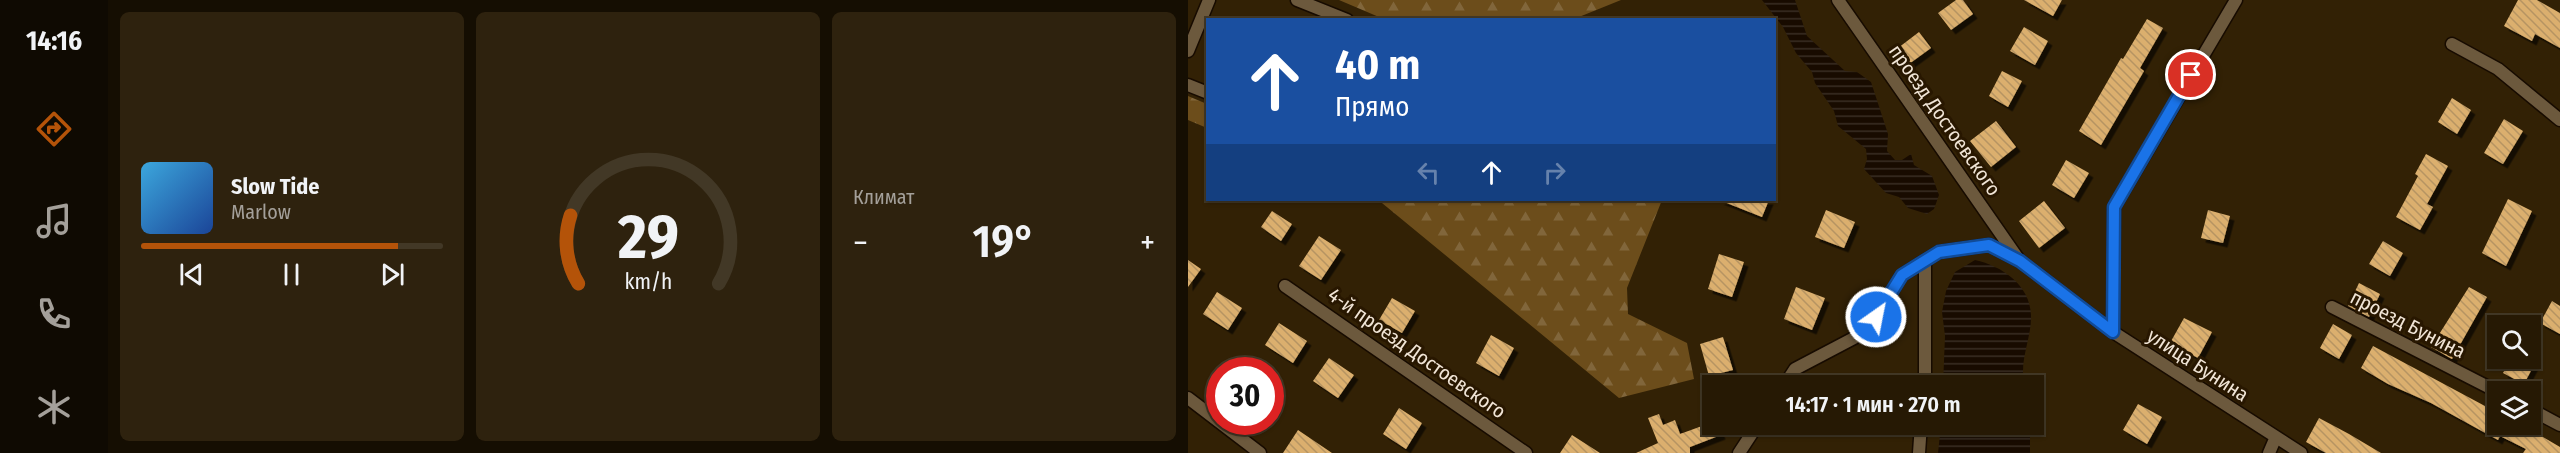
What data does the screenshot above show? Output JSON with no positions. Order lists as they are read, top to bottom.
{
  "streets": {
    "street": [
      "проезд Достоевского",
      "проезд Бунина",
      "4-й проезд Достоевского",
      "улица Бунина"
    ]
  },
  "crossings": [
    ["проезд Достоевского", "улица Бунина"]
  ],
  "page": {
    "tabs": "14:16",
    "tile": "Климат",
    "turn": ["40 m", "Прямо"],
    "song": ["Slow Tide", "Marlow"],
    "heat": ["−", "19°", "+"],
    "limit": "30",
    "trip": "14:17 · 1 мин · 270 m",
    "gauge": ["29", "km/h"]
  }
}
